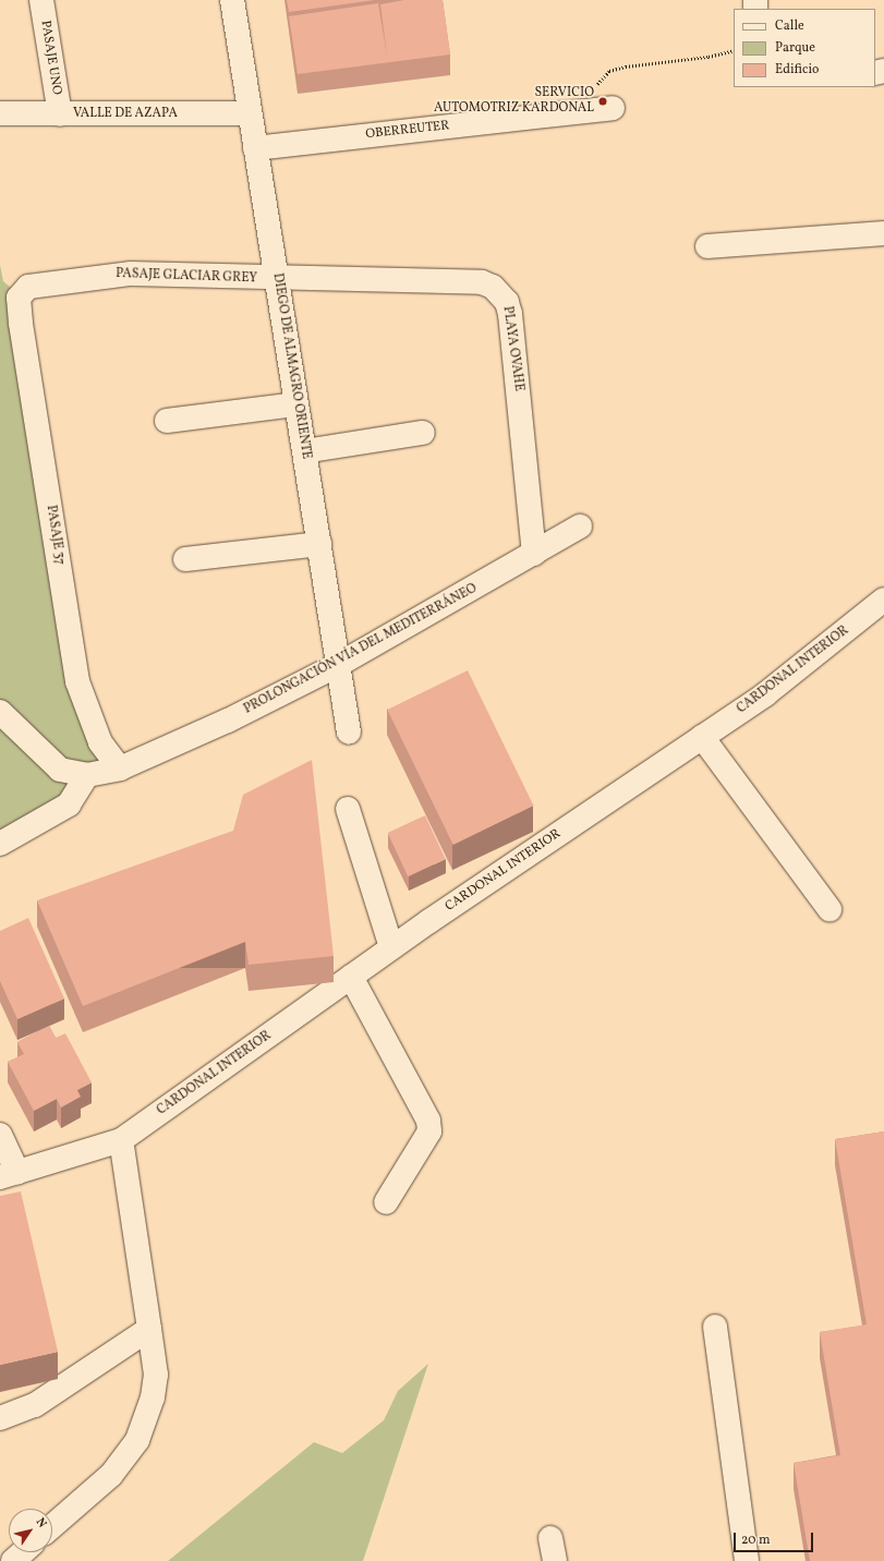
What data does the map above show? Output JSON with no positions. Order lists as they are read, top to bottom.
{
  "streets": {
    "street": [
      "PASAJE UNO",
      "VALLE DE AZAPA",
      "OBERREUTER",
      "PASAJE GLACIAR GREY",
      "PLAYA OVAHE",
      "DIEGO DE ALMAGRO ORIENTE",
      "PASAJE 37",
      "PROLONGACIÓN VÍA DEL MEDITERRÁNEO",
      "CARDONAL INTERIOR"
    ]
  },
  "crossings": [
    ["PASAJE UNO", "VALLE DE AZAPA"],
    ["VALLE DE AZAPA", "DIEGO DE ALMAGRO ORIENTE"],
    ["OBERREUTER", "DIEGO DE ALMAGRO ORIENTE"],
    ["PASAJE GLACIAR GREY", "PLAYA OVAHE"],
    ["PASAJE GLACIAR GREY", "DIEGO DE ALMAGRO ORIENTE"],
    ["PASAJE GLACIAR GREY", "PASAJE 37"],
    ["PLAYA OVAHE", "DIEGO DE ALMAGRO ORIENTE"],
    ["PLAYA OVAHE", "PROLONGACIÓN VÍA DEL MEDITERRÁNEO"],
    ["DIEGO DE ALMAGRO ORIENTE", "PROLONGACIÓN VÍA DEL MEDITERRÁNEO"],
    ["PASAJE 37", "PROLONGACIÓN VÍA DEL MEDITERRÁNEO"]
  ],
  "places": ["SERVICIO AUTOMOTRIZ KARDONAL"],
  "legend": ["Calle", "Parque", "Edificio"],
  "scale_bar": "20 m",
  "north": "top right"
}
